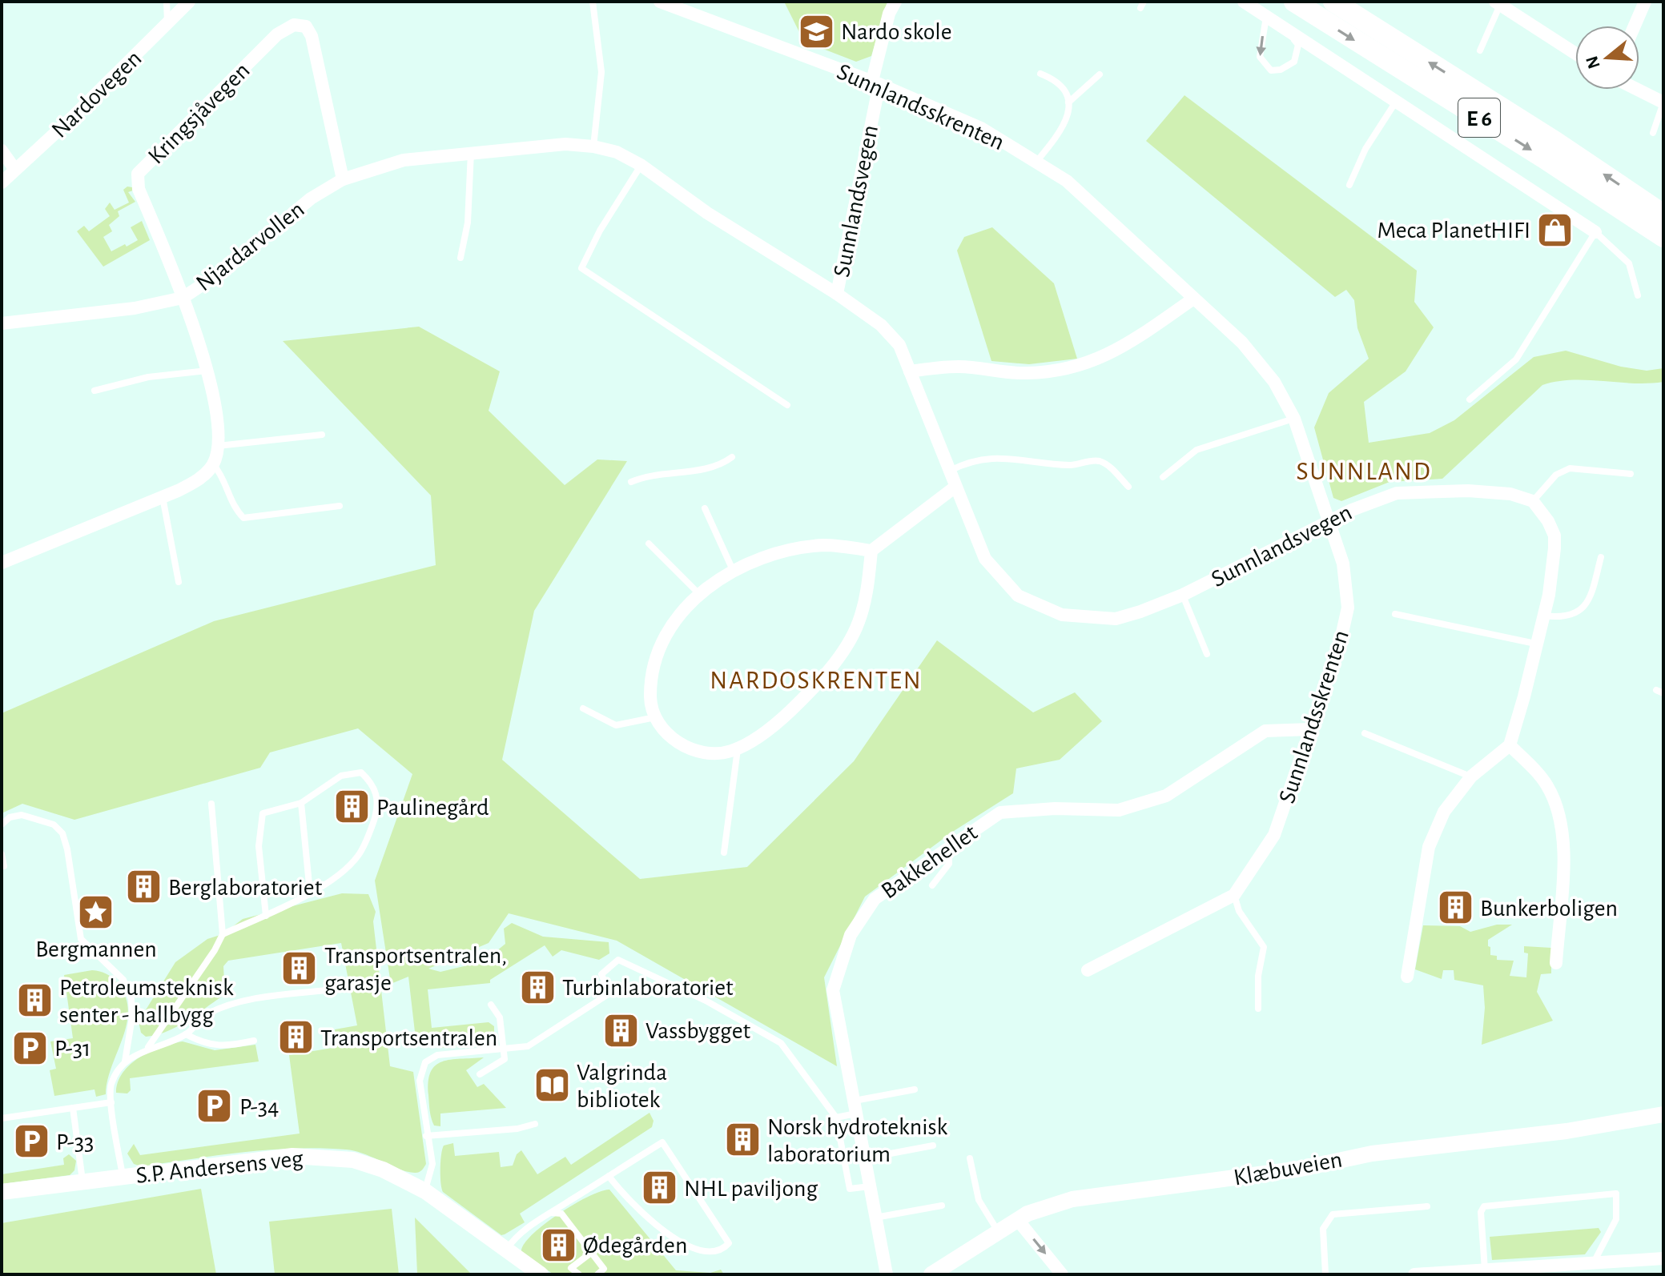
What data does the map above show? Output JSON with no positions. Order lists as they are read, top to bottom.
{
  "streets": {
    "highway": ["E 6"],
    "street": [
      "Nardovegen",
      "Sunnlandsskrenten",
      "Kringsjåvegen",
      "Sunnlandsvegen",
      "Njardarvollen",
      "Bakkehellet",
      "S.P. Andersens veg",
      "Klæbuveien"
    ]
  },
  "crossings": [
    ["Sunnlandsskrenten", "Sunnlandsvegen"],
    ["Sunnlandsskrenten", "Bakkehellet"],
    ["Kringsjåvegen", "Njardarvollen"],
    ["Sunnlandsvegen", "Njardarvollen"]
  ],
  "districts": ["SUNNLAND", "NARDOSKRENTEN"],
  "places": {
    "school or university": ["Nardo skole"],
    "shop": ["Meca PlanetHIFI"],
    "building": [
      "Paulinegård",
      "Berglaboratoriet",
      "Bunkerboligen",
      "Transportsentralen, garasje",
      "Turbinlaboratoriet",
      "Petroleumsteknisk senter - hallbygg",
      "Vassbygget",
      "Transportsentralen",
      "Norsk hydroteknisk laboratorium",
      "NHL paviljong",
      "Ødegården"
    ],
    "place": ["Bergmannen"],
    "parking": ["P-31", "P-34", "P-33"],
    "library": ["Valgrinda bibliotek"]
  },
  "north": "left"
}
